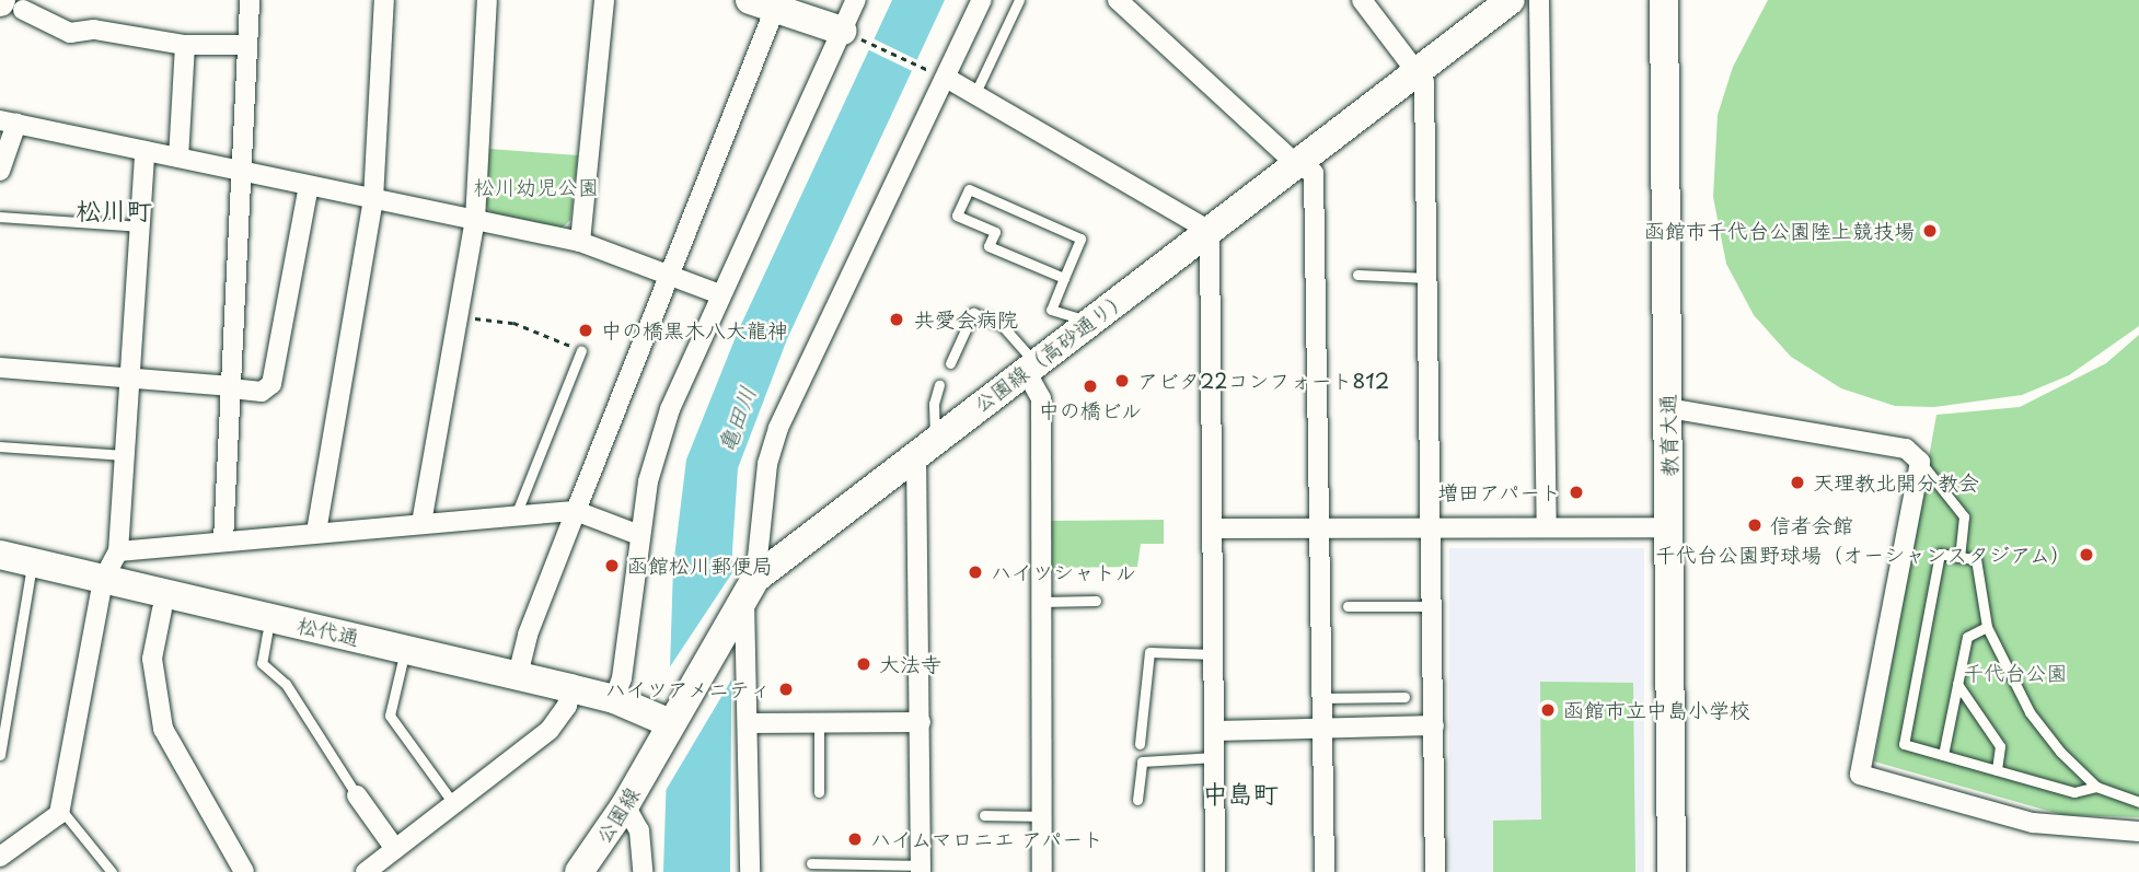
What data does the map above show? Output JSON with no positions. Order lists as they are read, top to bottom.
{
  "streets": {
    "street": [
      "公園線（高砂通り）",
      "教育大通",
      "松代通",
      "公園線"
    ]
  },
  "crossings": [
    ["公園線（高砂通り）", "松代通"],
    ["公園線（高砂通り）", "公園線"]
  ],
  "districts": ["松川町", "中島町"],
  "water": ["亀田川"],
  "parks": ["松川幼児公園", "千代台公園"],
  "places": [
    "函館市千代台公園陸上競技場",
    "共愛会病院",
    "中の橋黒木八大龍神",
    "アビタ22コンフォート812",
    "中の橋ビル",
    "天理教北開分教会",
    "増田アパート",
    "信者会館",
    "千代台公園野球場（オーシャンスタジアム）",
    "函館松川郵便局",
    "ハイツシャトル",
    "大法寺",
    "ハイツアメニティ",
    "函館市立中島小学校",
    "ハイムマロニエ アパート"
  ]
}
